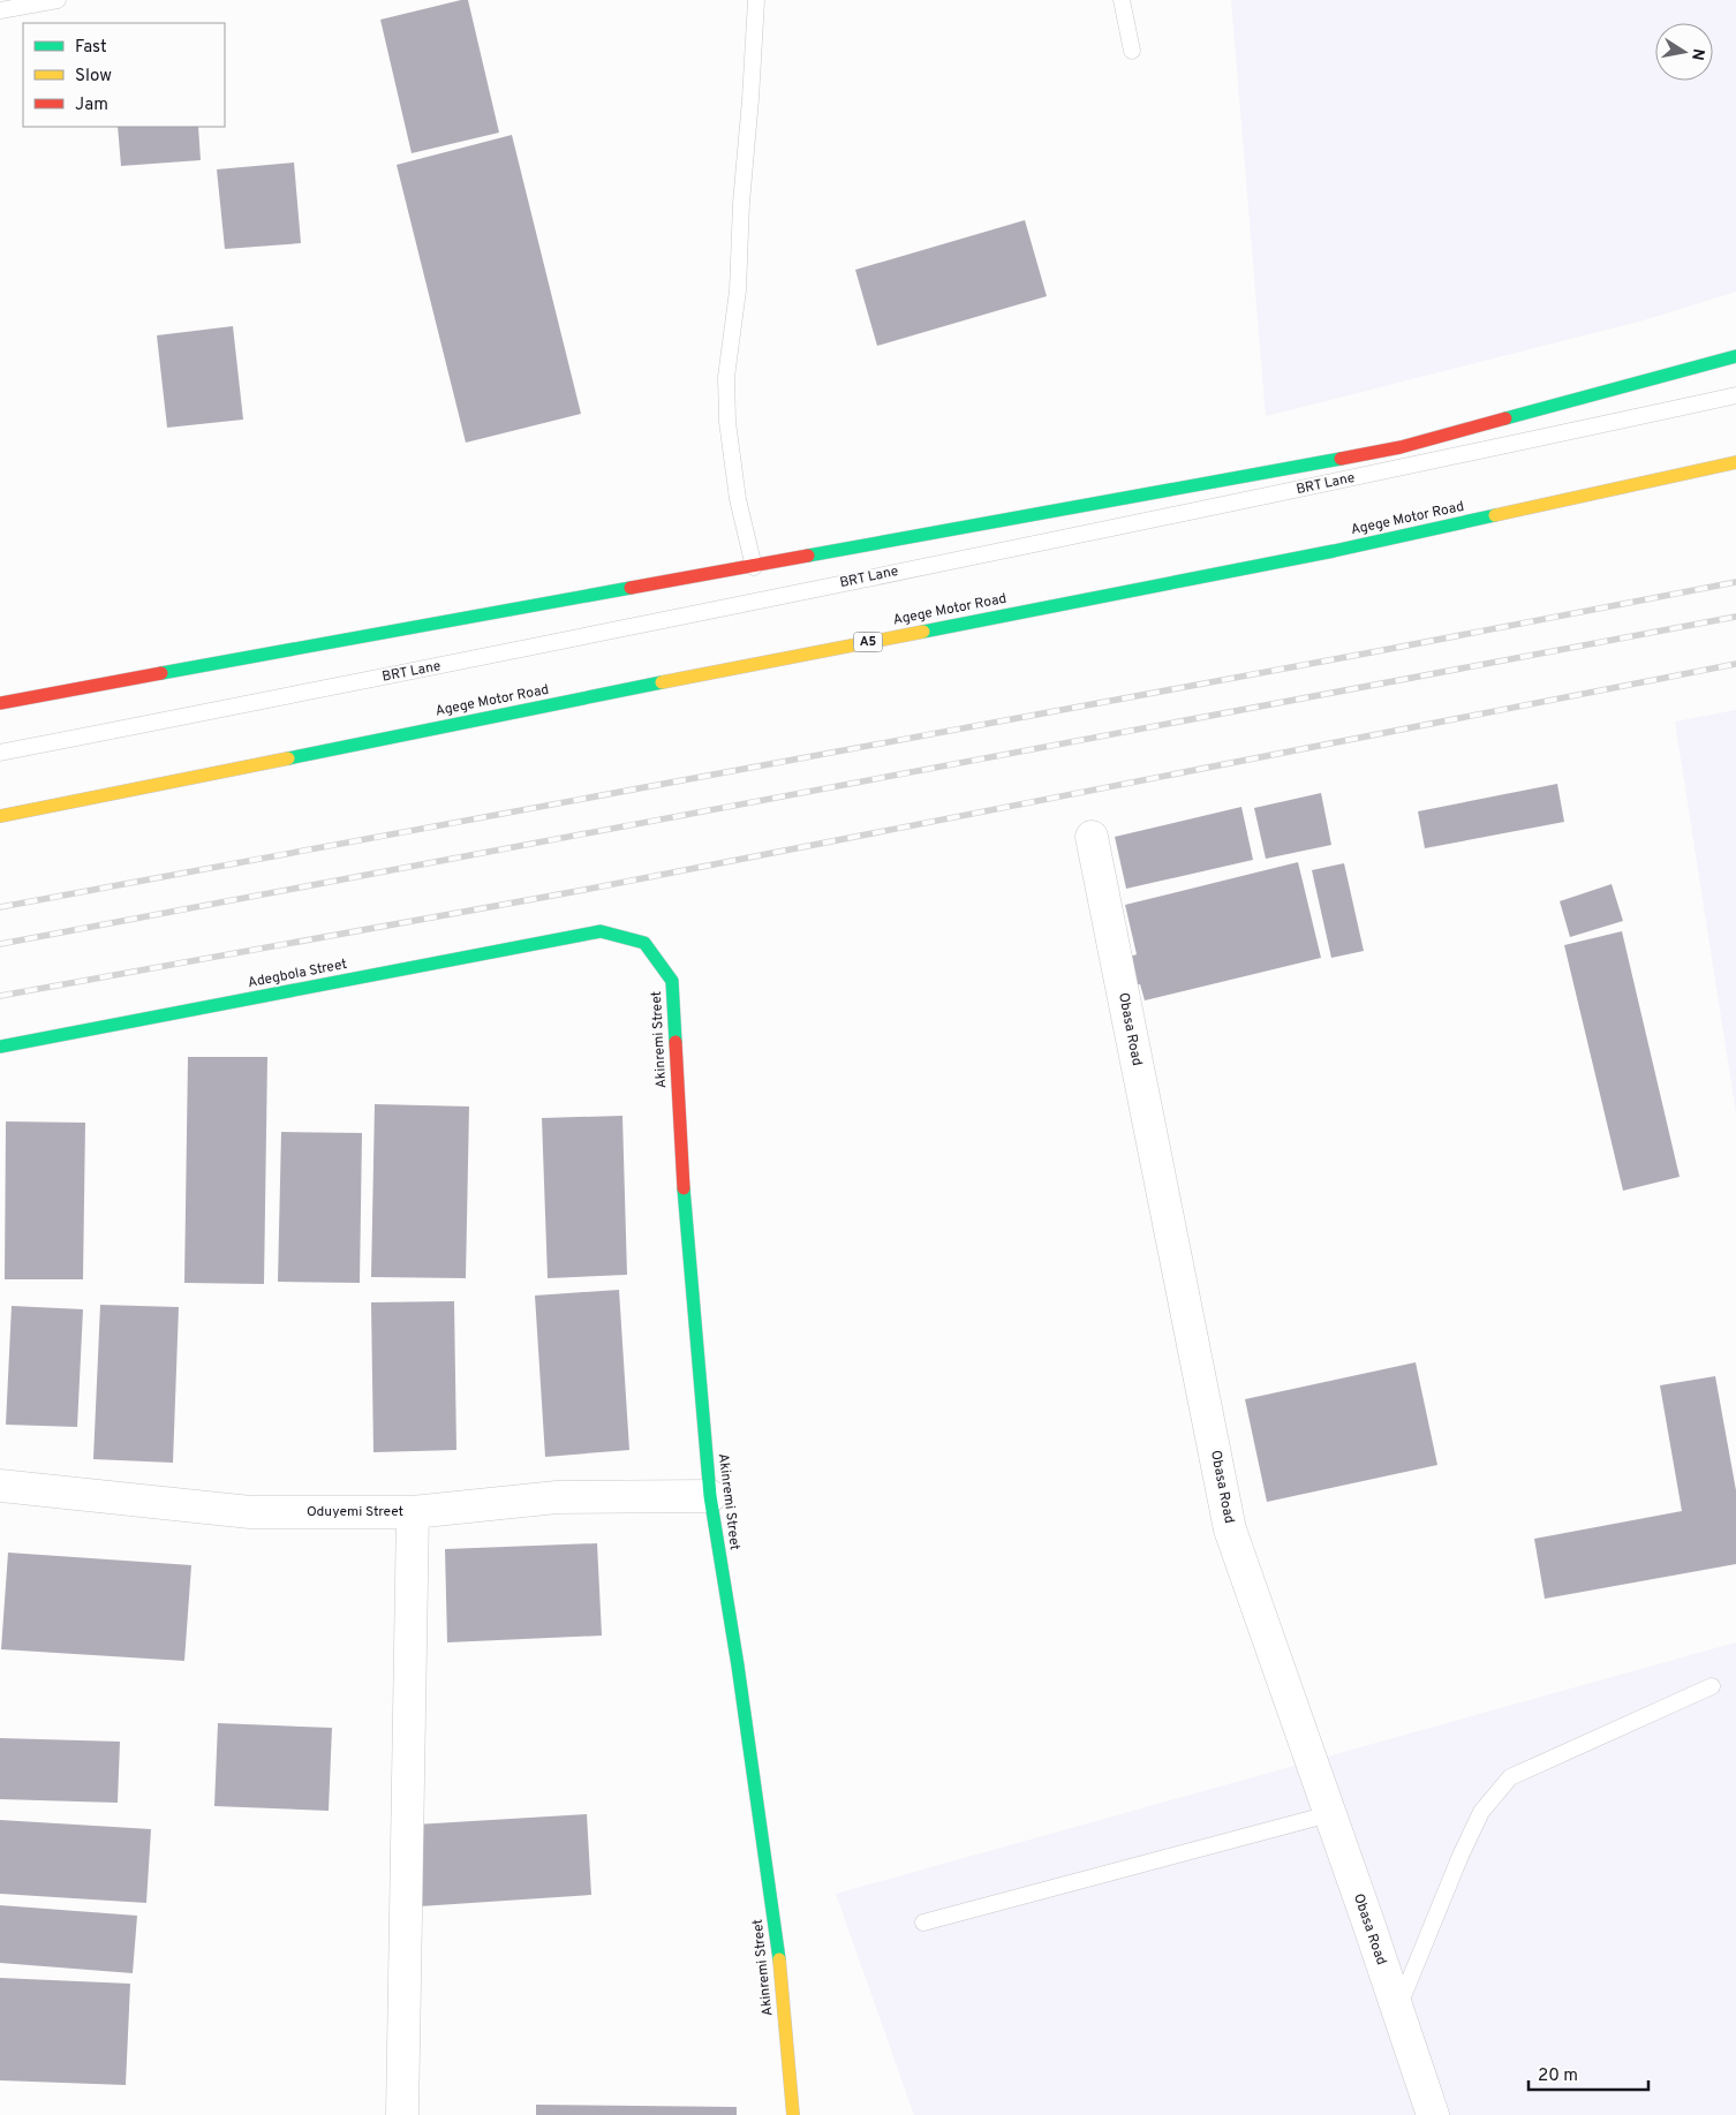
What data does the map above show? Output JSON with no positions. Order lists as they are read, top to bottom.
{
  "streets": {
    "main road": [
      "Agege Motor Road",
      "A5",
      "Adegbola Street",
      "Akinremi Street"
    ],
    "street": ["Obasa Road", "Oduyemi Street"],
    "lane": ["BRT Lane"]
  },
  "crossings": [
    ["Adegbola Street", "Akinremi Street"],
    ["Akinremi Street", "Oduyemi Street"]
  ],
  "legend": ["Fast", "Slow", "Jam"],
  "scale_bar": "20 m",
  "north": "right"
}
